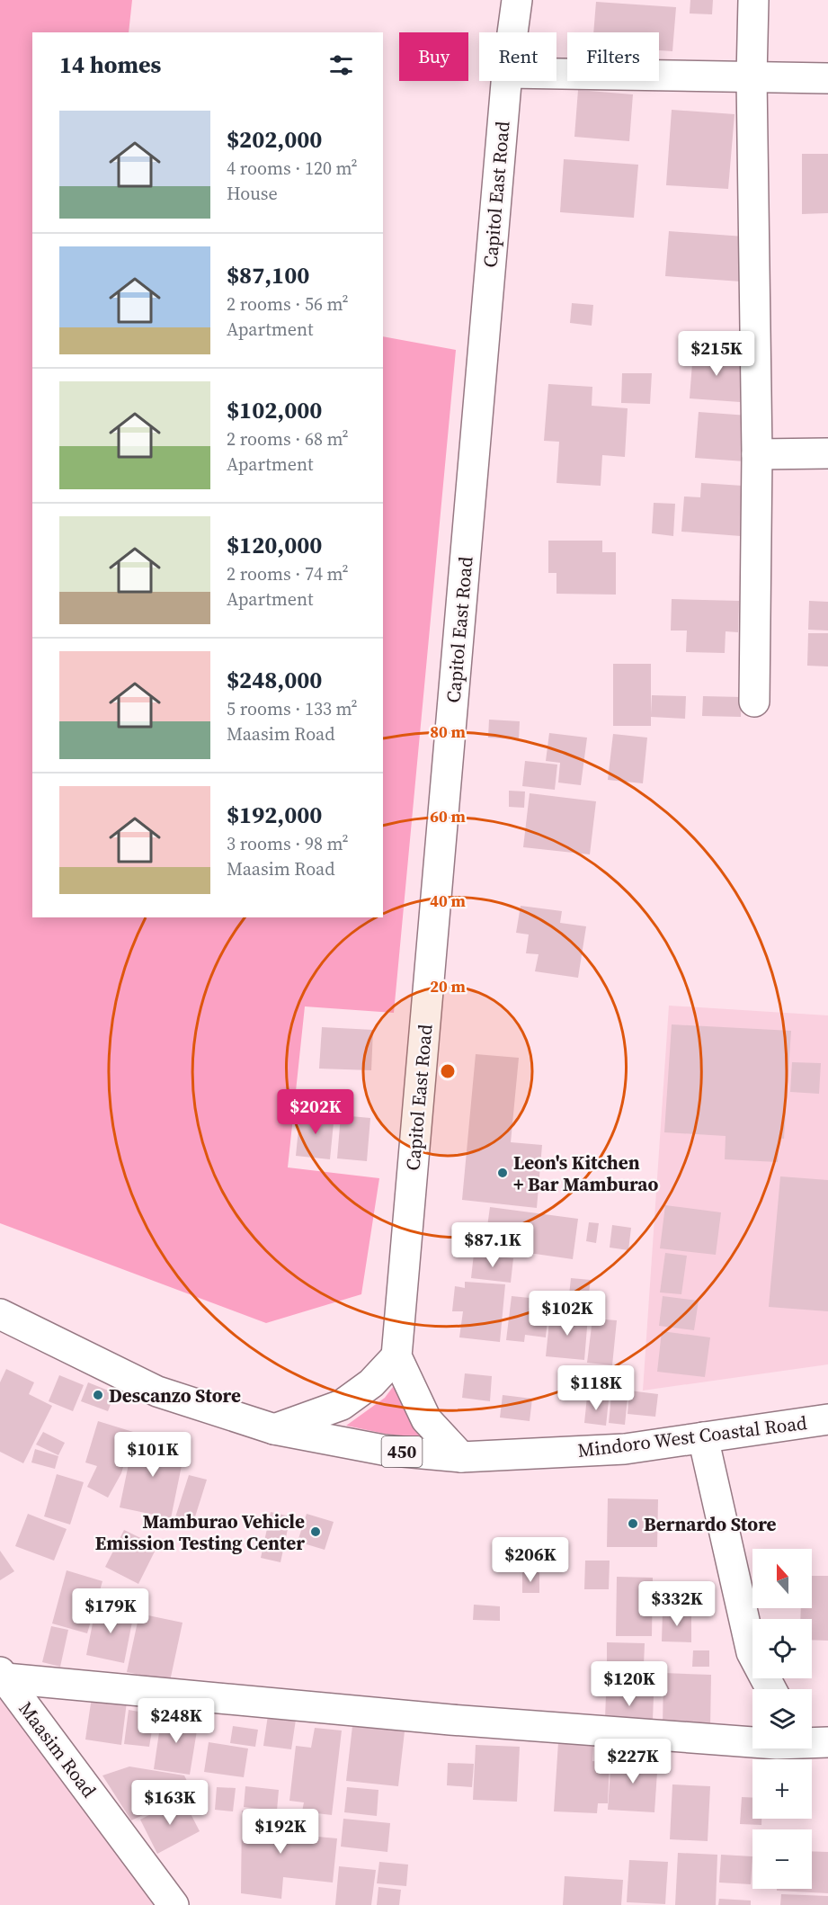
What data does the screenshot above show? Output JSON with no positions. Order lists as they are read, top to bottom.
{
  "streets": {
    "street": [
      "Capitol East Road",
      "Mindoro West Coastal Road",
      "450",
      "Maasim Road"
    ]
  },
  "places": [
    "Leon's Kitchen + Bar Mamburao",
    "Descanzo Store",
    "Bernardo Store",
    "Mamburao Vehicle Emission Testing Center"
  ],
  "north": "top",
  "page": {
    "chip": ["Buy", "Rent", "Filters"],
    "heading": "14 homes",
    "list": [
      {
        "name": "$202,000",
        "note": "4 rooms · 120 m² · House"
      },
      {
        "name": "$87,100",
        "note": "2 rooms · 56 m² · Apartment"
      },
      {
        "name": "$102,000",
        "note": "2 rooms · 68 m² · Apartment"
      },
      {
        "name": "$120,000",
        "note": "2 rooms · 74 m² · Apartment"
      },
      {
        "name": "$248,000",
        "note": "5 rooms · 133 m² · Maasim Road"
      },
      {
        "name": "$192,000",
        "note": "3 rooms · 98 m² · Maasim Road"
      }
    ],
    "price": [
      "$215K",
      "$202K",
      "$87.1K",
      "$102K",
      "$118K",
      "$101K",
      "$206K",
      "$332K",
      "$179K",
      "$120K",
      "$248K",
      "$227K",
      "$163K",
      "$192K"
    ],
    "map_buttons": ["+", "−"]
  },
  "rings": [
    "80 m",
    "60 m",
    "40 m",
    "20 m"
  ]
}
